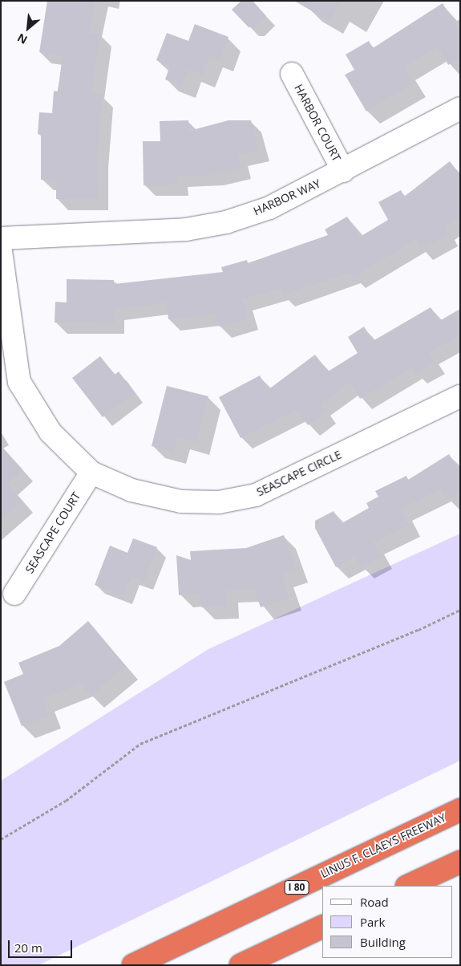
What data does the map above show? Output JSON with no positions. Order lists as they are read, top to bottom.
{
  "streets": {
    "highway": ["LINUS F. CLAEYS FREEWAY", "I 80"],
    "street": [
      "HARBOR COURT",
      "HARBOR WAY",
      "SEASCAPE CIRCLE",
      "SEASCAPE COURT"
    ]
  },
  "crossings": [
    ["HARBOR COURT", "HARBOR WAY"],
    ["SEASCAPE CIRCLE", "SEASCAPE COURT"]
  ],
  "legend": ["Road", "Park", "Building"],
  "scale_bar": "20 m",
  "north": "bottom left"
}
